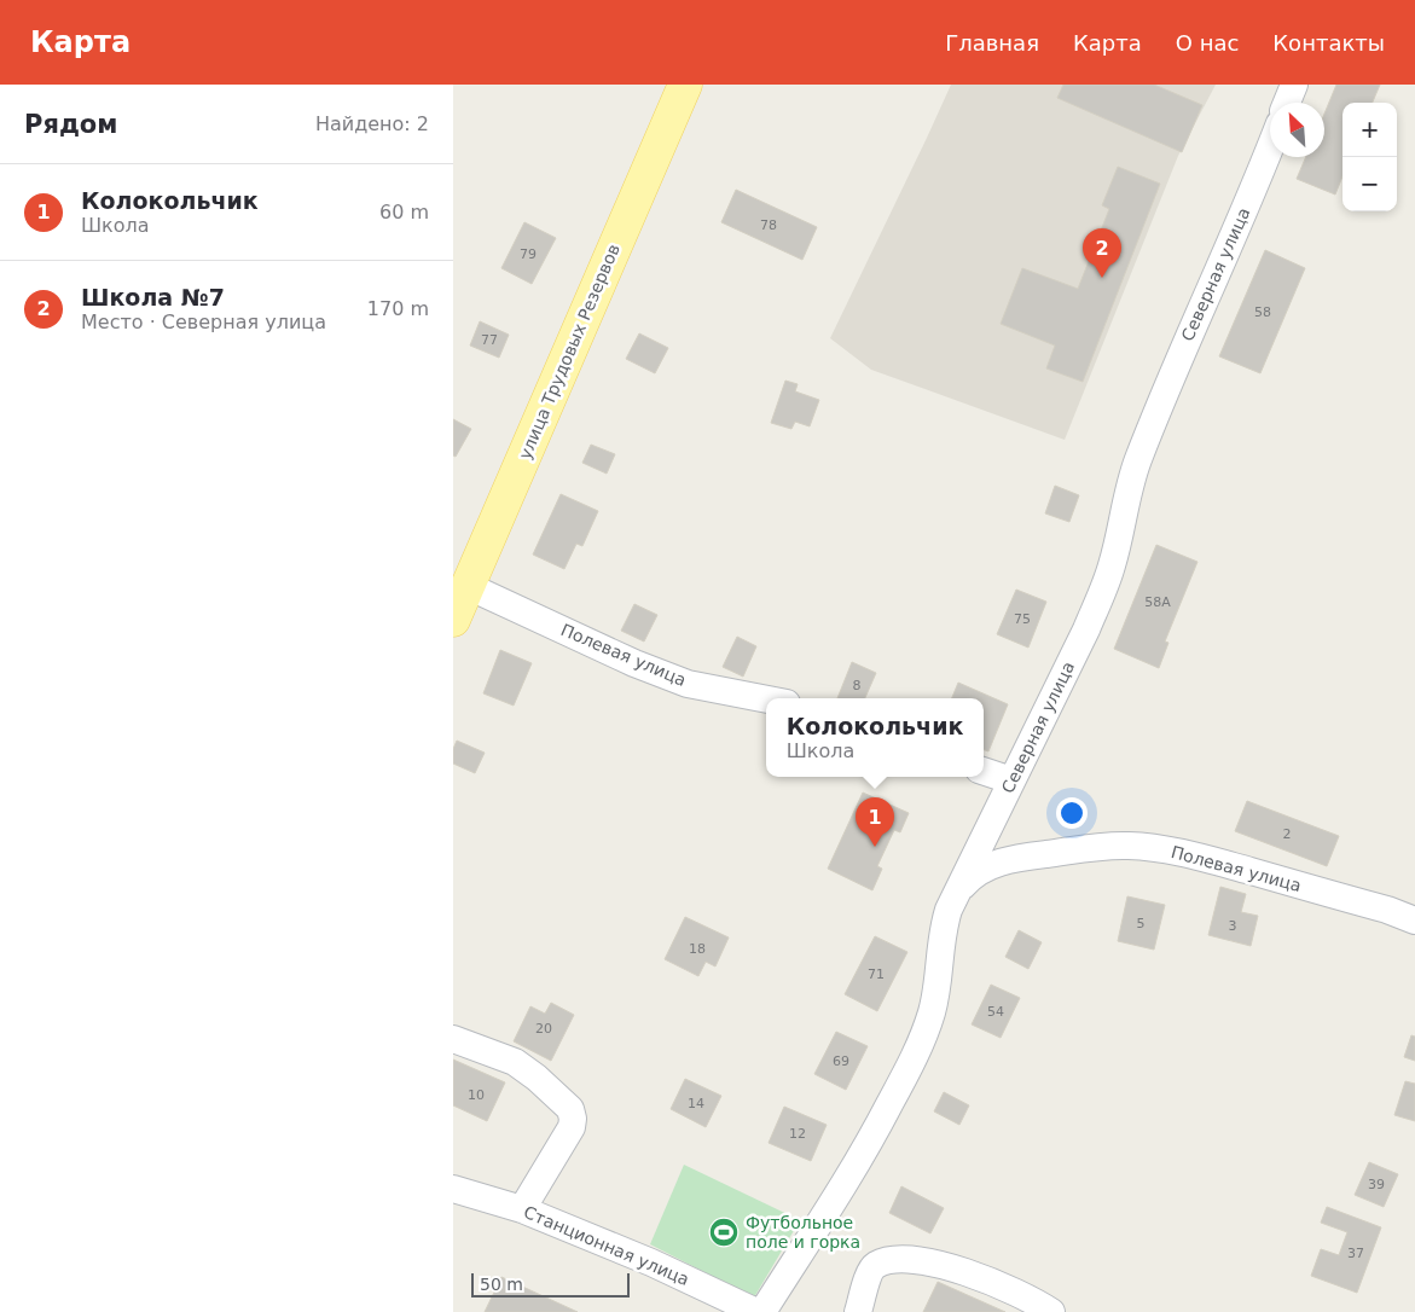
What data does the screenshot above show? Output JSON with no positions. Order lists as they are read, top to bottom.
{
  "streets": {
    "main road": ["улица Трудовых Резервов"],
    "street": ["Северная улица", "Полевая улица", "Станционная улица"]
  },
  "crossings": [
    ["Северная улица", "Полевая улица"],
    ["улица Трудовых Резервов", "Полевая улица"]
  ],
  "places": {
    "sports": ["Футбольное поле и горка"]
  },
  "house_numbers": [
    "78",
    "79",
    "58",
    "77",
    "58А",
    "75",
    "8",
    "2",
    "5",
    "3",
    "18",
    "71",
    "54",
    "20",
    "69",
    "10",
    "14",
    "12",
    "39",
    "37"
  ],
  "scale_bar": "50 m",
  "north": "top left",
  "page": {
    "header": "Карта",
    "nav": [
      "Главная",
      "Карта",
      "О нас",
      "Контакты"
    ],
    "heading": ["Рядом", "Найдено: 2"],
    "map_buttons": ["+", "−"],
    "list": [
      {
        "mark": "1",
        "name": "Колокольчик",
        "note": "Школа",
        "value": "60 m"
      },
      {
        "mark": "2",
        "name": "Школа №7",
        "note": "Место · Северная улица",
        "value": "170 m"
      }
    ],
    "pins": ["2", "1"],
    "popup": ["Колокольчик", "Школа"],
    "scale": "50 m"
  }
}
